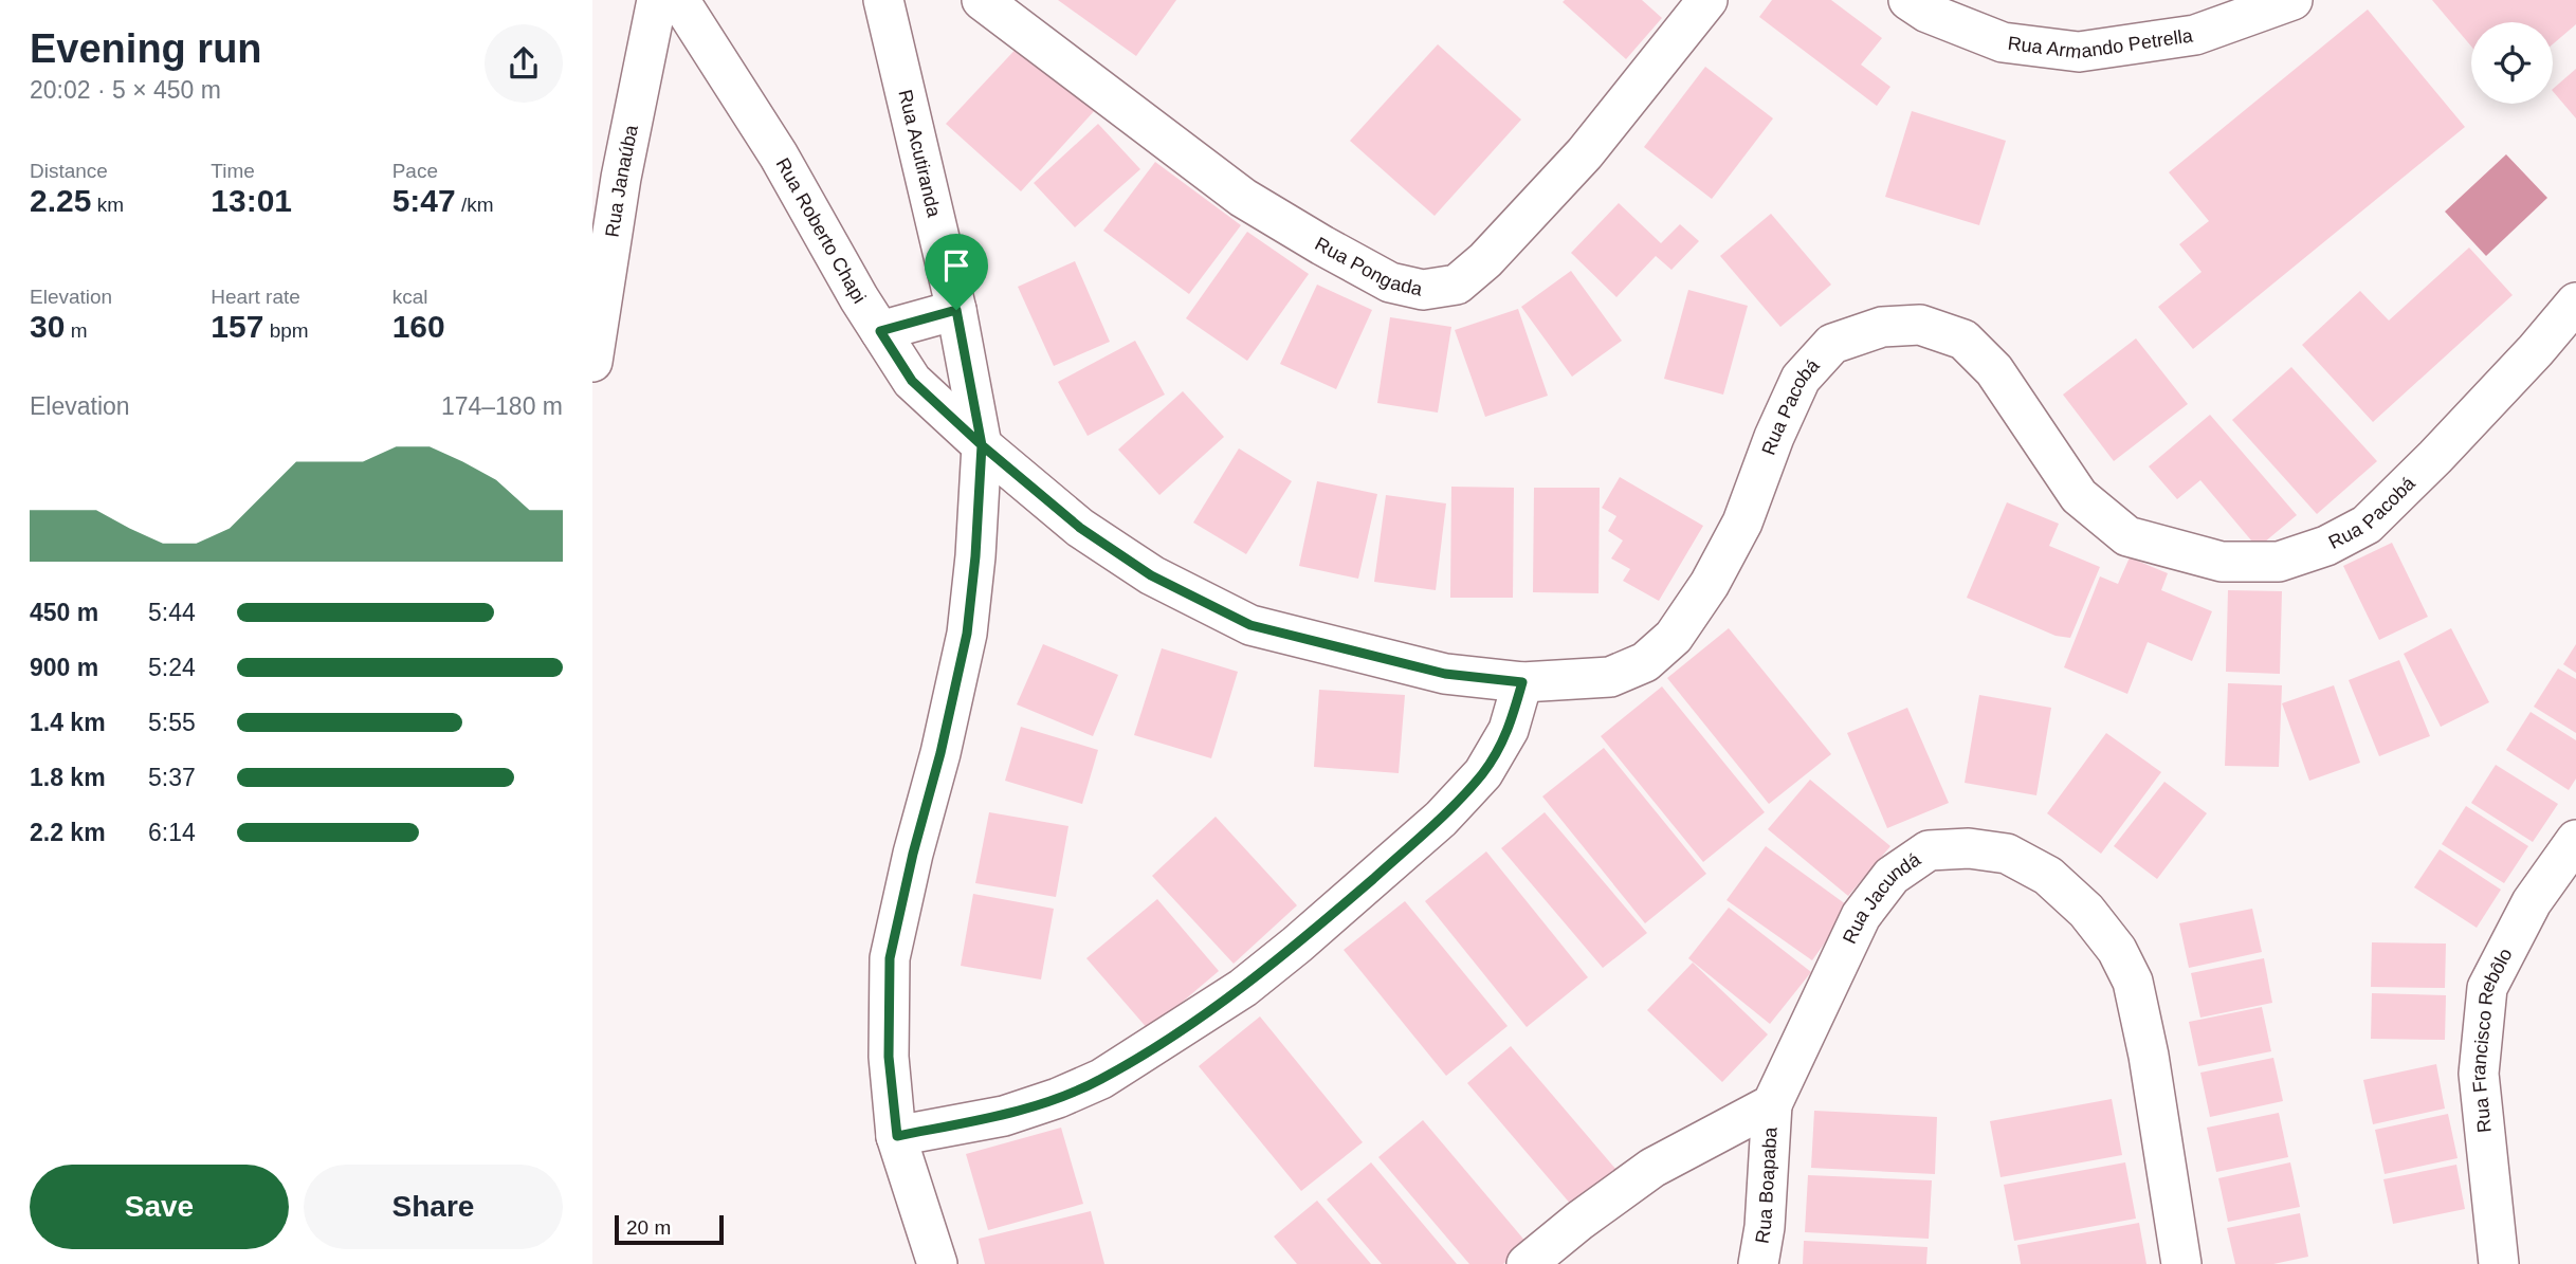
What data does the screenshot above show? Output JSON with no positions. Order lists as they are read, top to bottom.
{
  "streets": {
    "street": [
      "Rua Armando Petrella",
      "Rua Acutiranda",
      "Rua Janaúba",
      "Rua Roberto Chapi",
      "Rua Pongada",
      "Rua Pacobá",
      "Rua Jacundá",
      "Rua Francisco Rebôlo",
      "Rua Boapaba"
    ]
  },
  "crossings": [
    ["Rua Acutiranda", "Rua Roberto Chapi"],
    ["Rua Acutiranda", "Rua Pacobá"],
    ["Rua Roberto Chapi", "Rua Pacobá"],
    ["Rua Jacundá", "Rua Boapaba"]
  ],
  "scale_bar": "20 m",
  "page": {
    "heading": ["Evening run", "20:02 · 5 × 450 m"],
    "stats": [
      ["Distance", "2.25 km"],
      ["Time", "13:01"],
      ["Pace", "5:47 /km"],
      ["Elevation", "30 m"],
      ["Heart rate", "157 bpm"],
      ["kcal", "160"]
    ],
    "chart": ["Elevation", "174–180 m"],
    "list": [
      {
        "name": "450 m",
        "note": "5:44"
      },
      {
        "name": "900 m",
        "note": "5:24"
      },
      {
        "name": "1.4 km",
        "note": "5:55"
      },
      {
        "name": "1.8 km",
        "note": "5:37"
      },
      {
        "name": "2.2 km",
        "note": "6:14"
      }
    ],
    "buttons": ["Save", "Share"],
    "scale": "20 m"
  }
}
